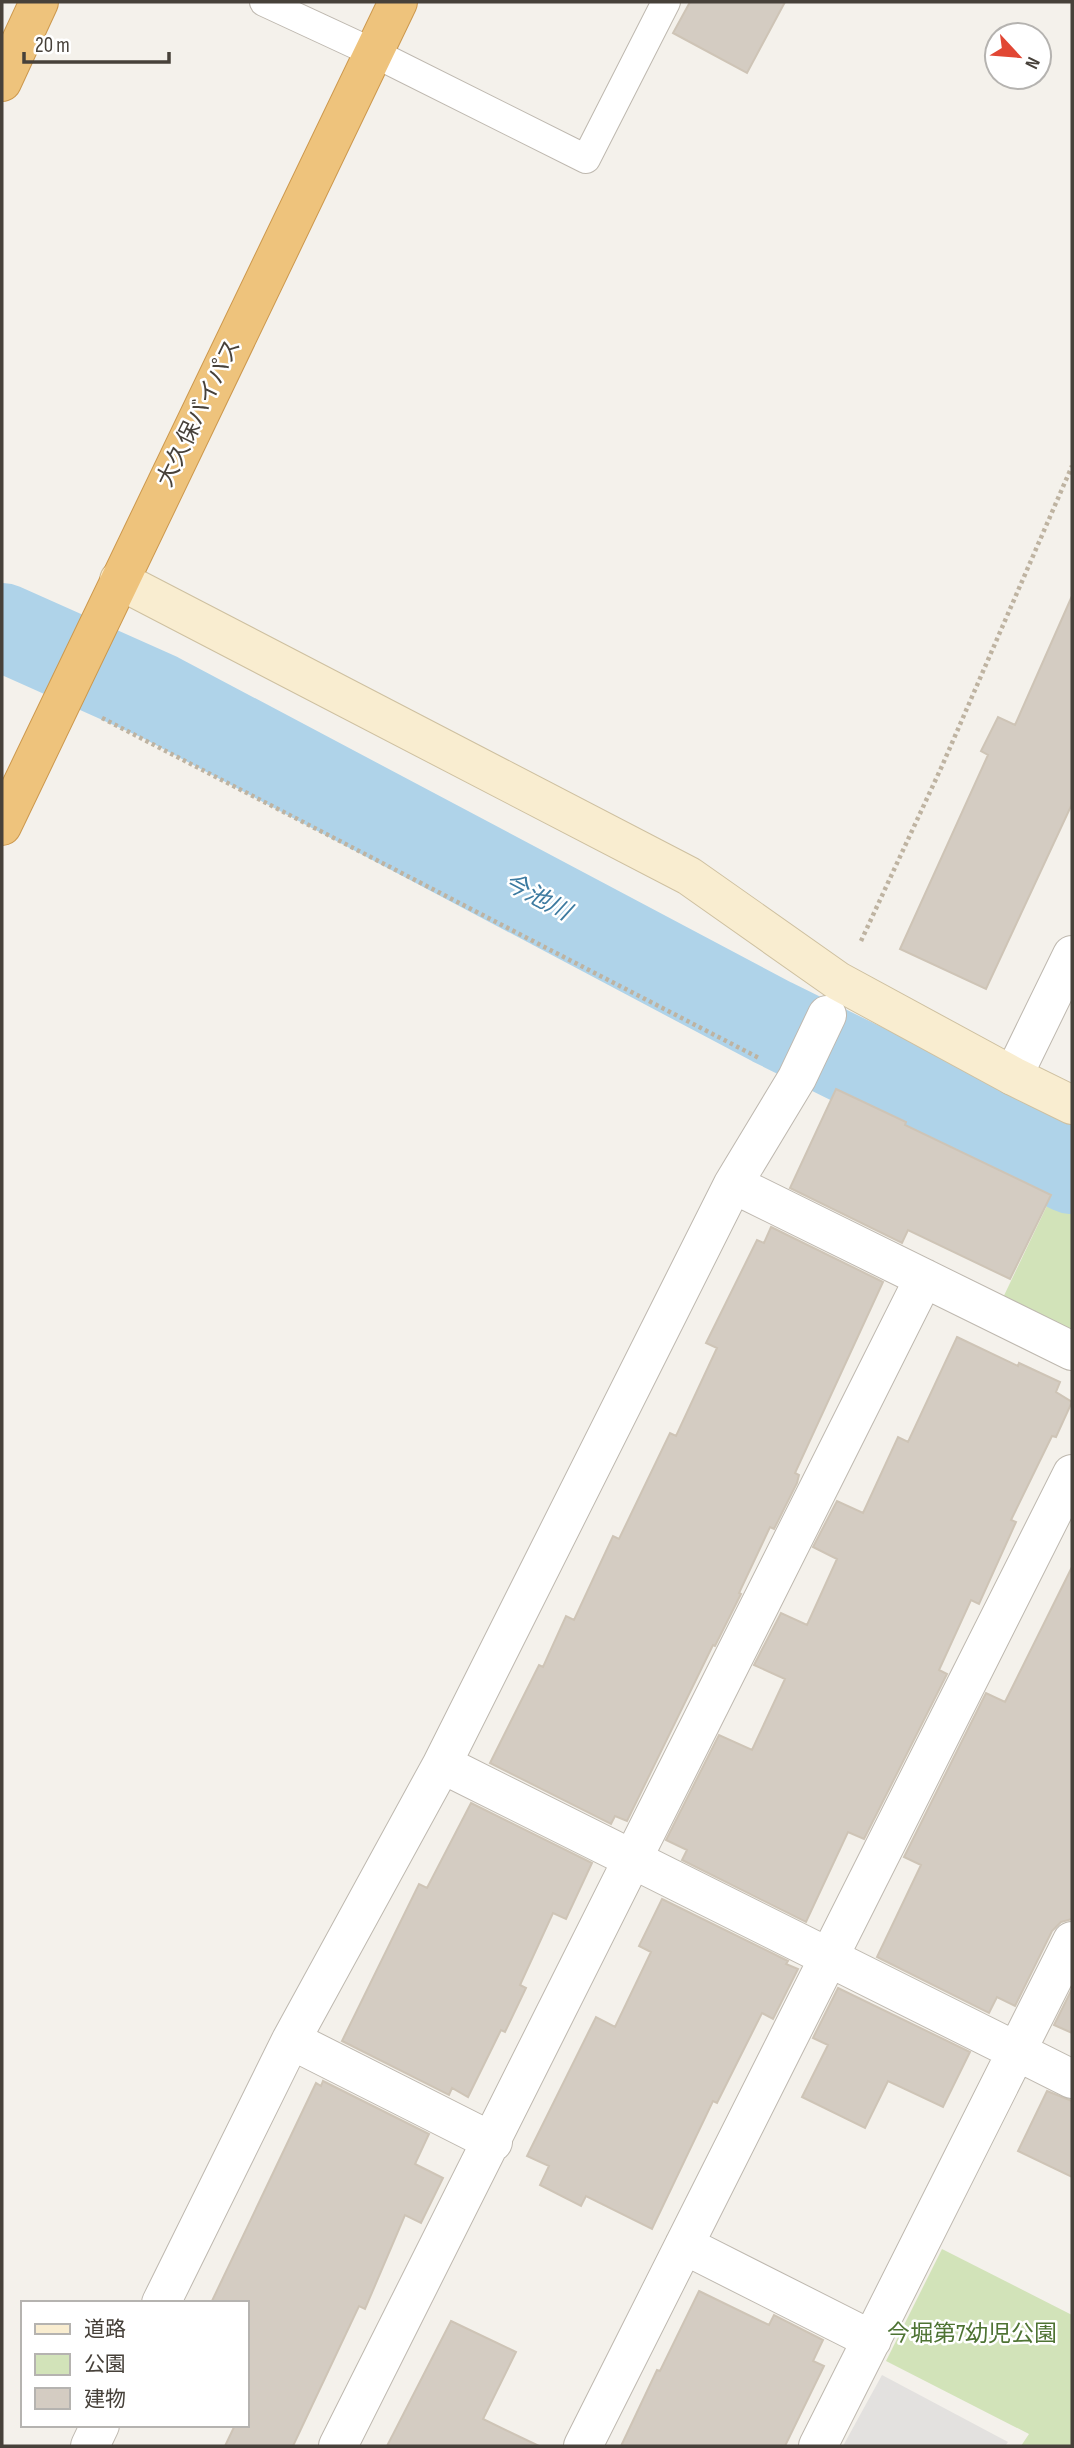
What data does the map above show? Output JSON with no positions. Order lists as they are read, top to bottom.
{
  "streets": {
    "highway": ["大久保バイパス"]
  },
  "water": ["今池川"],
  "parks": ["今堀第7幼児公園"],
  "legend": ["道路", "公園", "建物"],
  "scale_bar": "20 m",
  "north": "bottom right"
}
